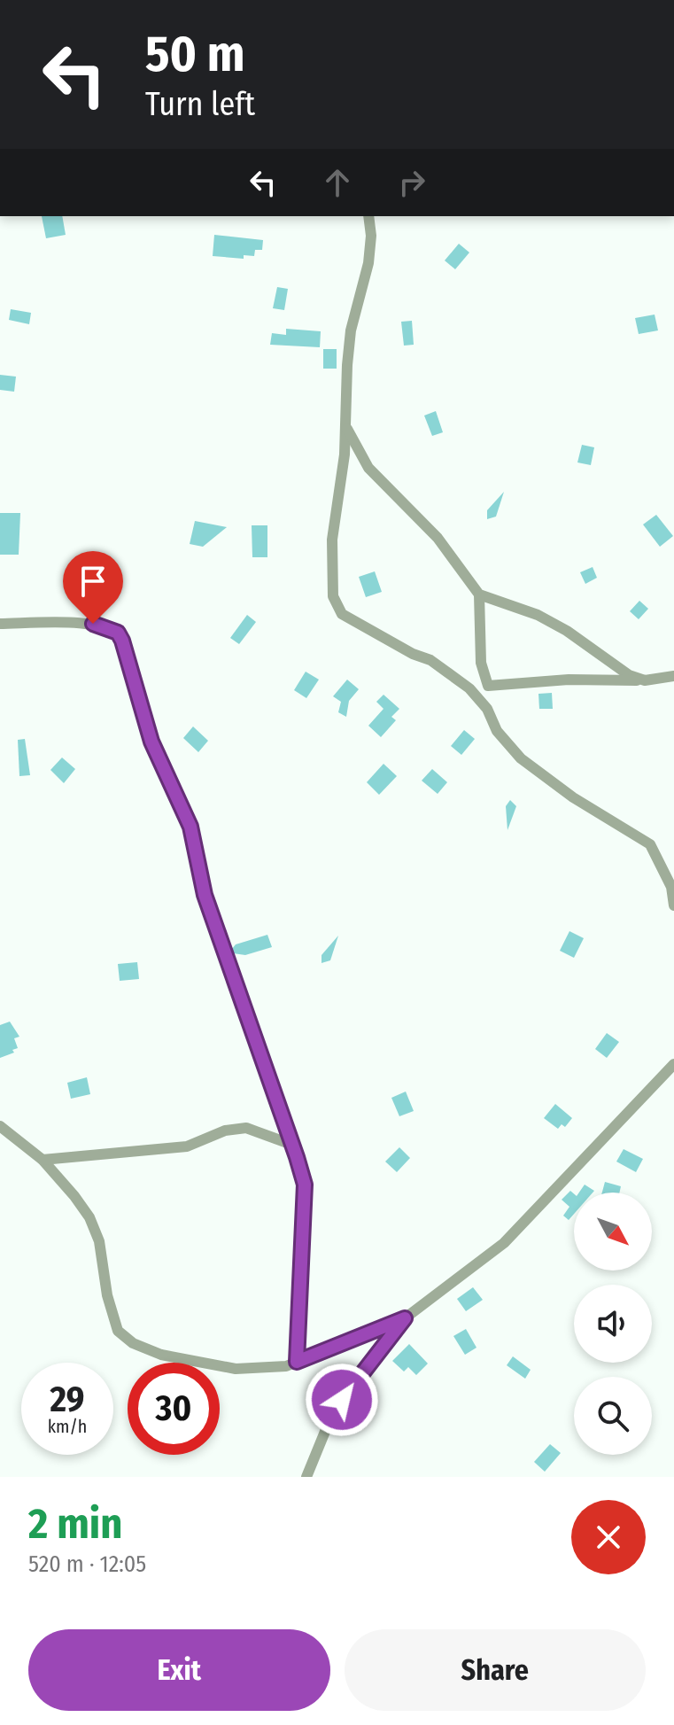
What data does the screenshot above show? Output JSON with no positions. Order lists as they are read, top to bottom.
{
  "north": "bottom right",
  "page": {
    "turn": ["50 m", "Turn left"],
    "speed": "29 km/h",
    "limit": "30",
    "heading": ["2 min", "520 m · 12:05"],
    "buttons": ["Exit", "Share"]
  }
}
